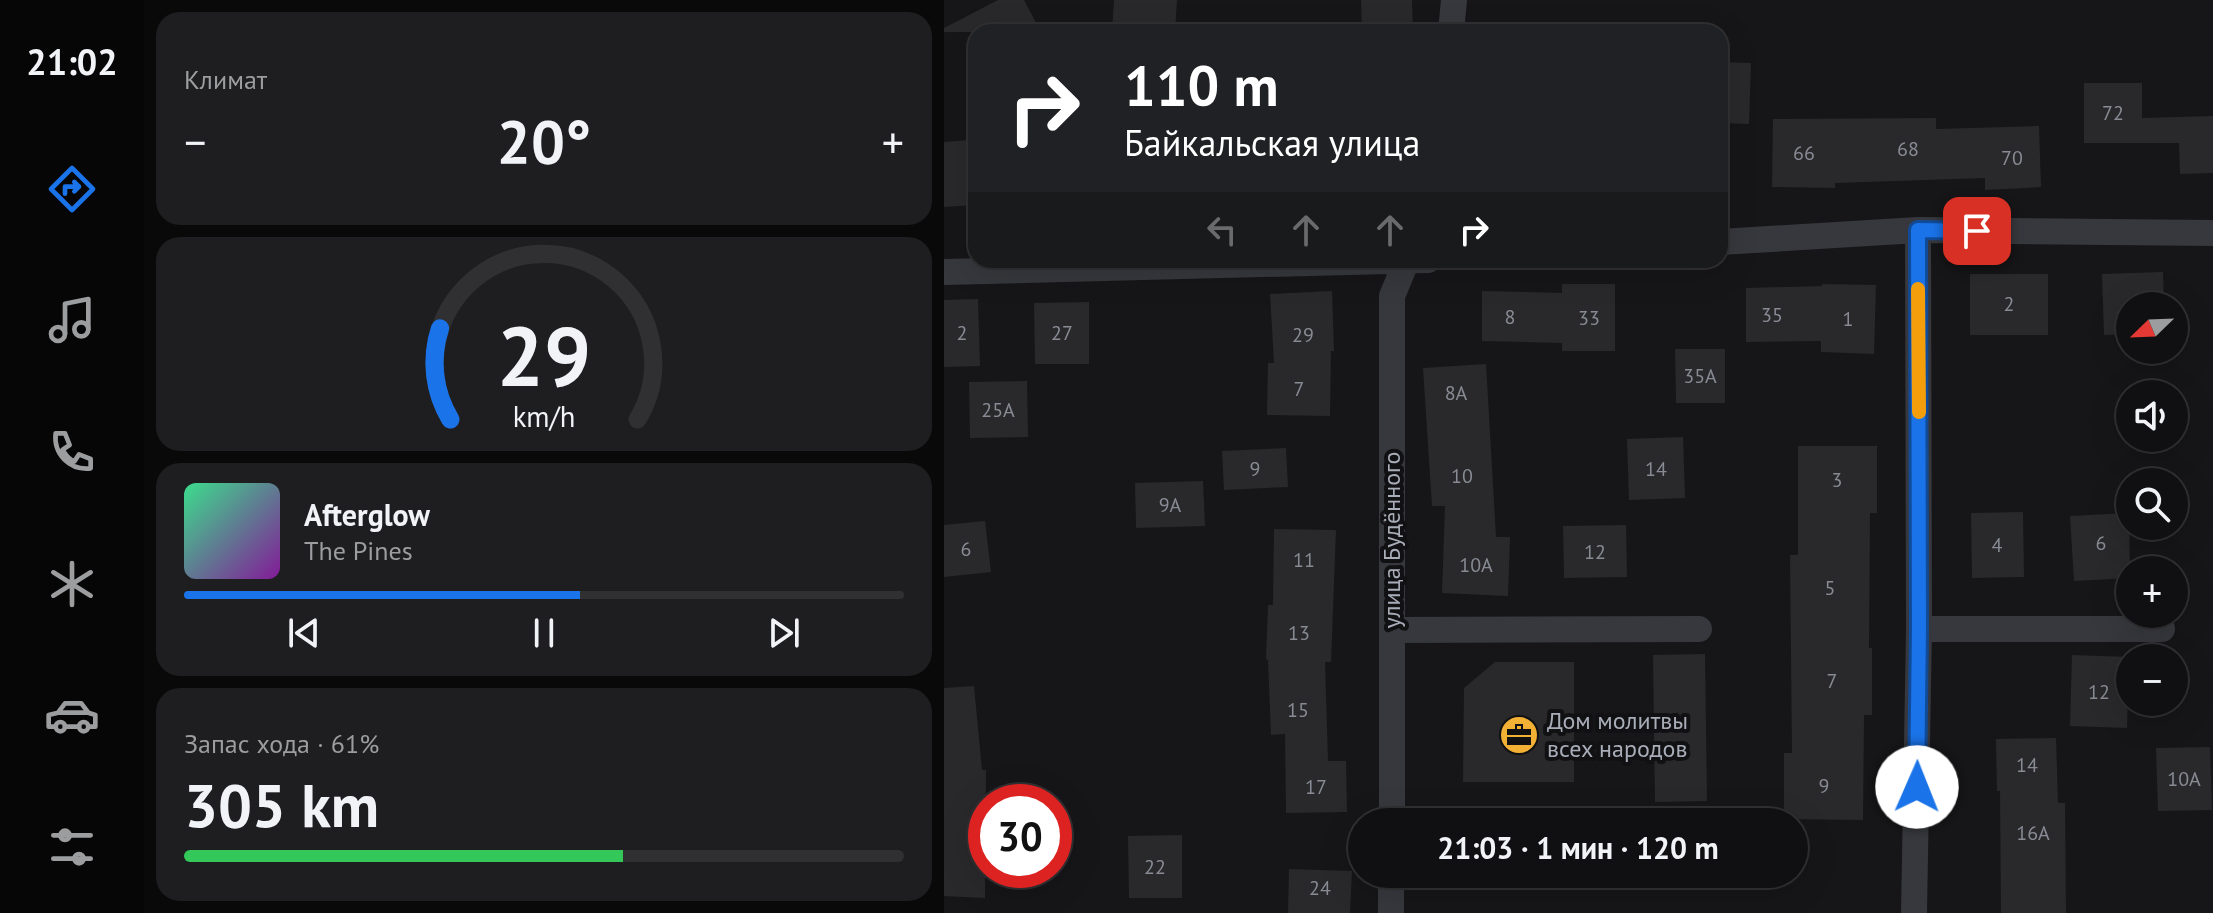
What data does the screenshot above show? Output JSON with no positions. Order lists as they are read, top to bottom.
{
  "streets": {
    "street": ["улица Будённого"]
  },
  "places": {
    "office": ["Дом молитвы всех народов"]
  },
  "house_numbers": [
    "72",
    "68",
    "66",
    "70",
    "2",
    "35",
    "8",
    "33",
    "1",
    "2",
    "27",
    "29",
    "35А",
    "7",
    "8А",
    "25А",
    "9",
    "14",
    "10",
    "3",
    "9А",
    "6",
    "4",
    "6",
    "12",
    "11",
    "10А",
    "5",
    "13",
    "7",
    "12",
    "15",
    "14",
    "10А",
    "9",
    "17",
    "16А",
    "22",
    "24"
  ],
  "north": "bottom left",
  "page": {
    "tabs": "21:02",
    "tile": [
      "Климат",
      ["Запас хода · 61%", "305 km"]
    ],
    "turn": ["110 m", "Байкальская улица"],
    "heat": ["−", "20°", "+"],
    "map_buttons": ["+", "−"],
    "song": ["Afterglow", "The Pines"],
    "limit": "30",
    "trip": "21:03 · 1 мин · 120 m",
    "gauge": ["29", "km/h"]
  }
}
